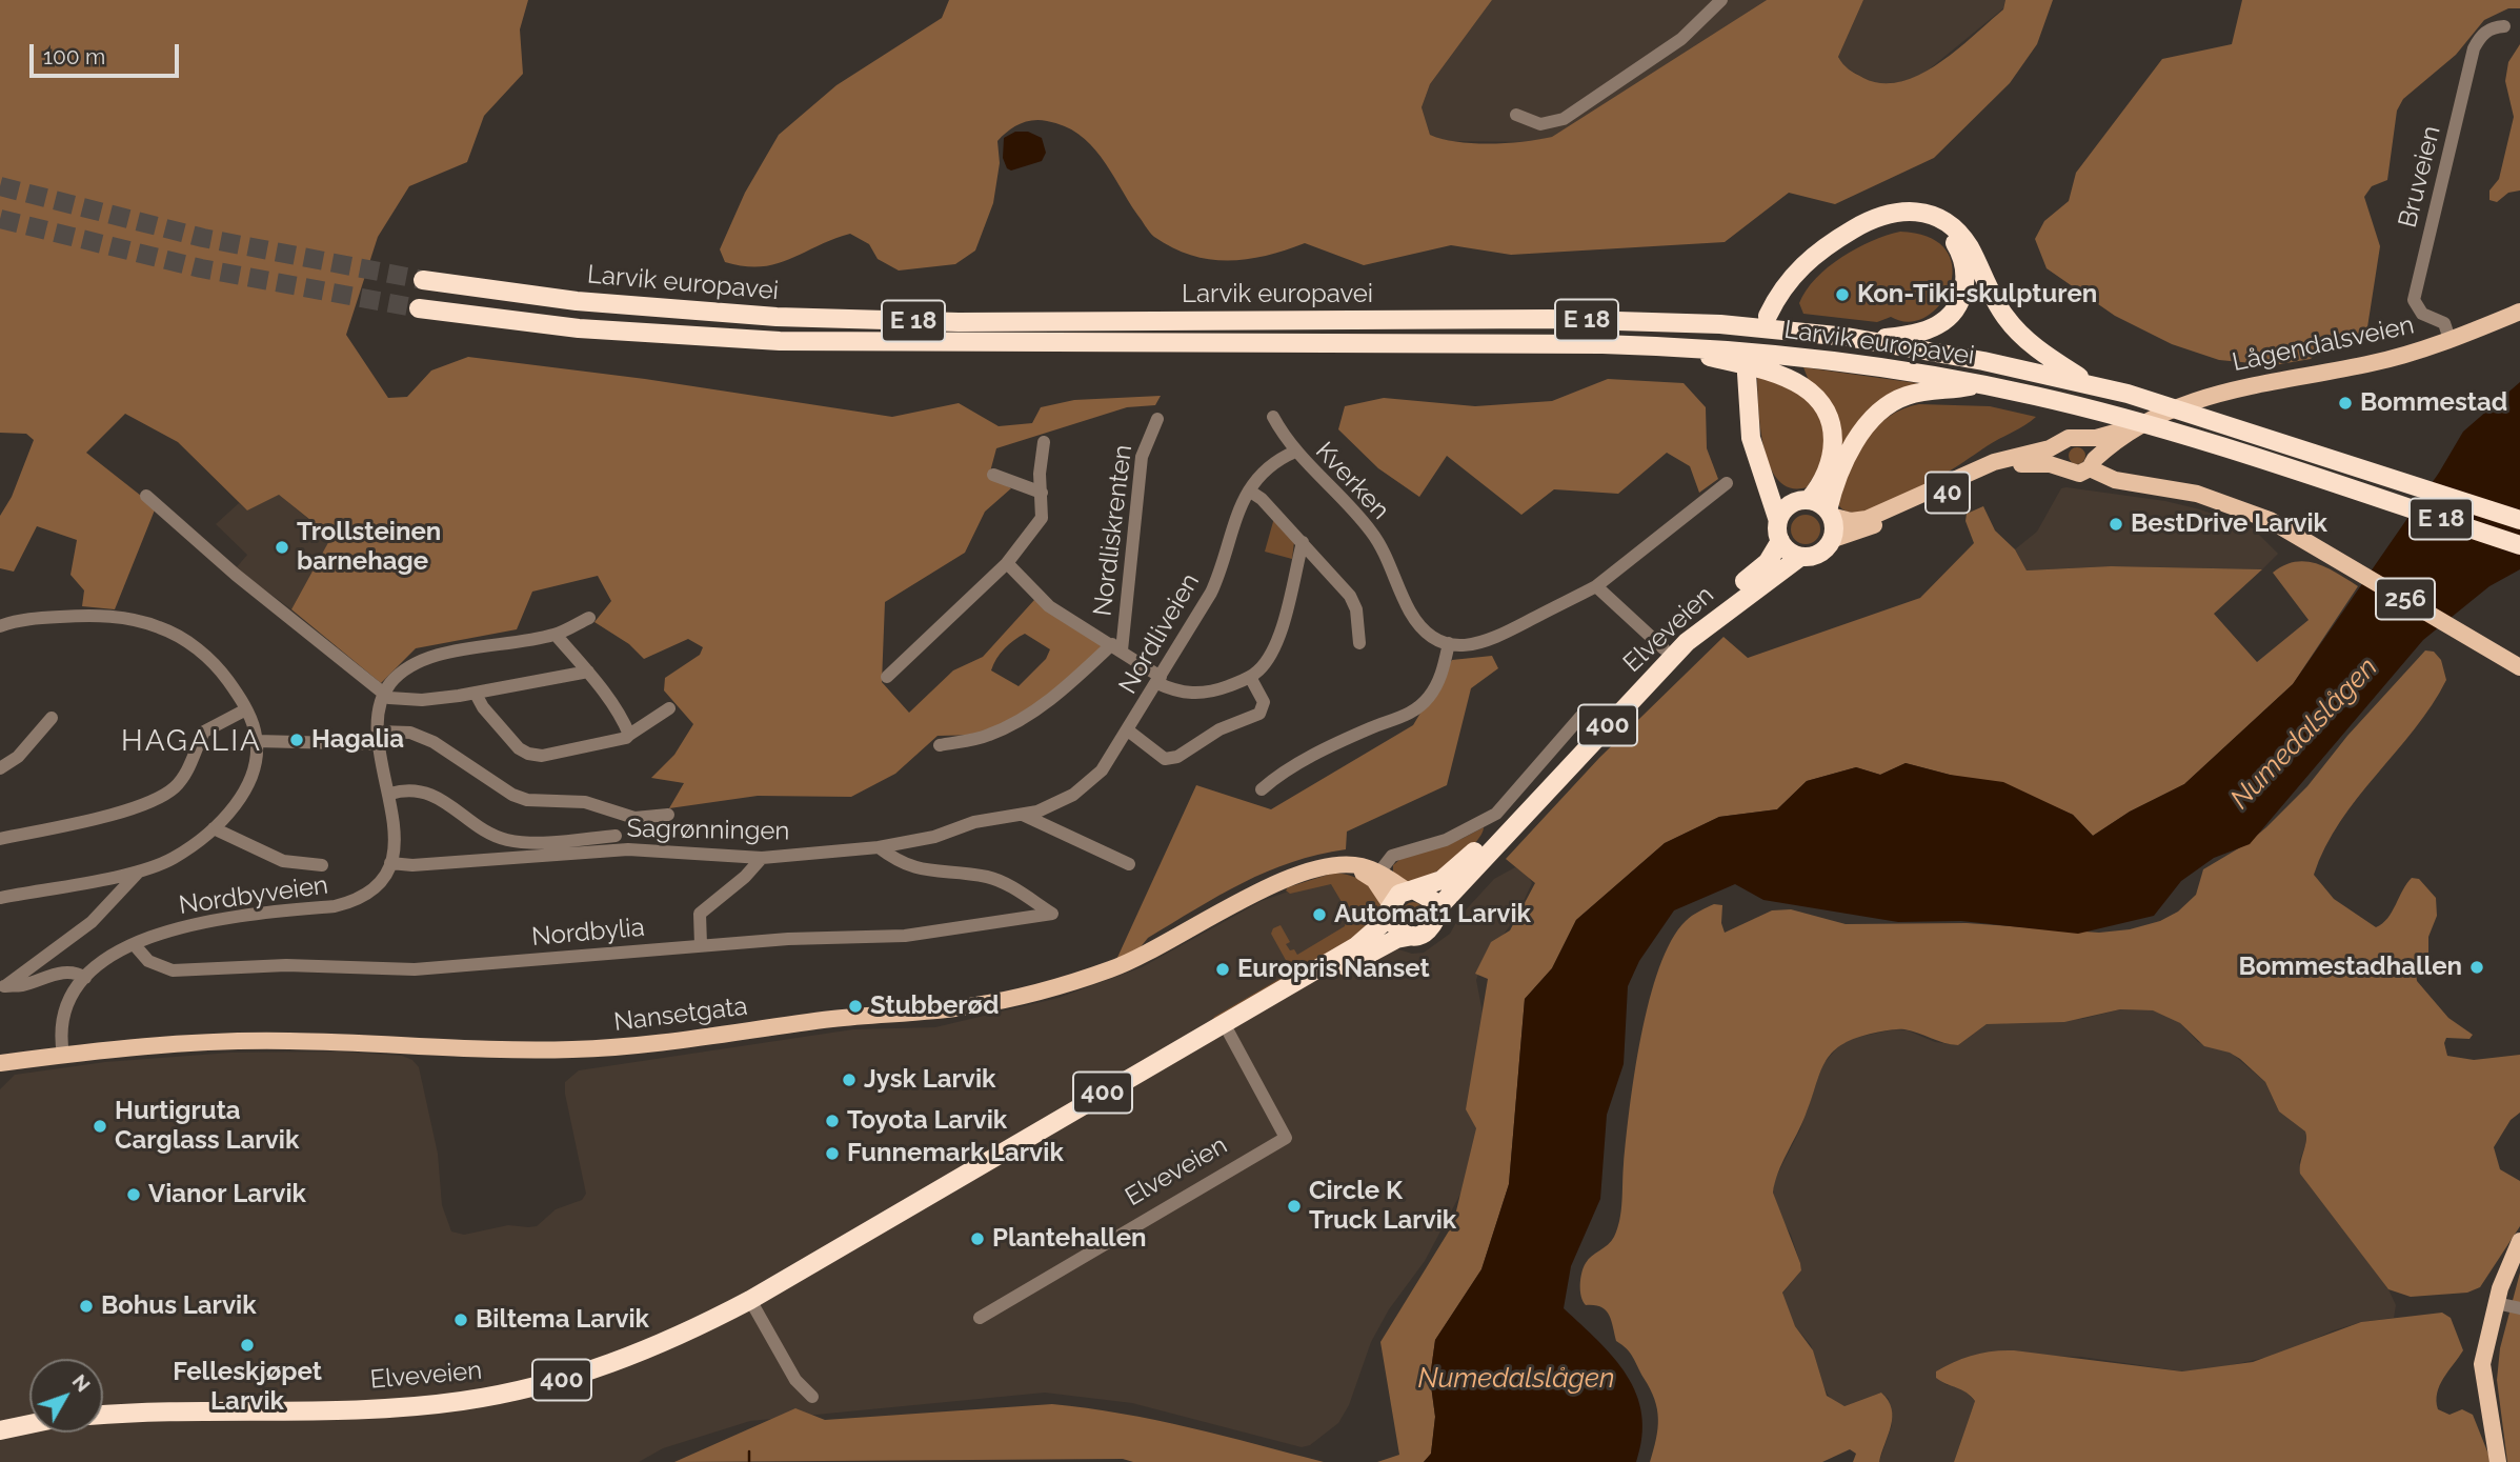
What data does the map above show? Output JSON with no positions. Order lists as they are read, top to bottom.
{
  "streets": {
    "highway": [
      "Larvik europavei",
      "E 18",
      "Elveveien",
      "400"
    ],
    "main road": [
      "Lågendalsveien",
      "40",
      "256",
      "Nansetgata"
    ],
    "street": [
      "Bruveien",
      "Kverken",
      "Nordliskrenten",
      "Nordliveien",
      "Sagrønningen",
      "Nordbyveien",
      "Nordbylia"
    ]
  },
  "crossings": [
    ["Bruveien", "Lågendalsveien"],
    ["Larvik europavei", "E 18"],
    ["E 18", "40"],
    ["E 18", "Elveveien"],
    ["E 18", "400"],
    ["Lågendalsveien", "40"],
    ["Lågendalsveien", "256"],
    ["Kverken", "Nordliveien"],
    ["40", "256"],
    ["40", "Elveveien"],
    ["40", "400"],
    ["Elveveien", "400"],
    ["Elveveien", "Nansetgata"],
    ["Nordliveien", "Sagrønningen"],
    ["Nordliveien", "Nordbylia"],
    ["400", "Nansetgata"],
    ["Sagrønningen", "Nordbyveien"],
    ["Sagrønningen", "Nordbylia"],
    ["Nordbyveien", "Nordbylia"],
    ["Nordbyveien", "Nansetgata"]
  ],
  "districts": ["HAGALIA"],
  "water": ["Numedalslågen"],
  "places": [
    "Kon-Tiki-skulpturen",
    "Bommestad",
    "BestDrive Larvik",
    "Trollsteinen barnehage",
    "Hagalia",
    "Automat1 Larvik",
    "Bommestadhallen",
    "Europris Nanset",
    "Stubberød",
    "Jysk Larvik",
    "Toyota Larvik",
    "Hurtigruta Carglass Larvik",
    "Funnemark Larvik",
    "Vianor Larvik",
    "Circle K Truck Larvik",
    "Plantehallen",
    "Bohus Larvik",
    "Biltema Larvik",
    "Felleskjøpet Larvik"
  ],
  "scale_bar": "100 m",
  "north": "top right"
}
